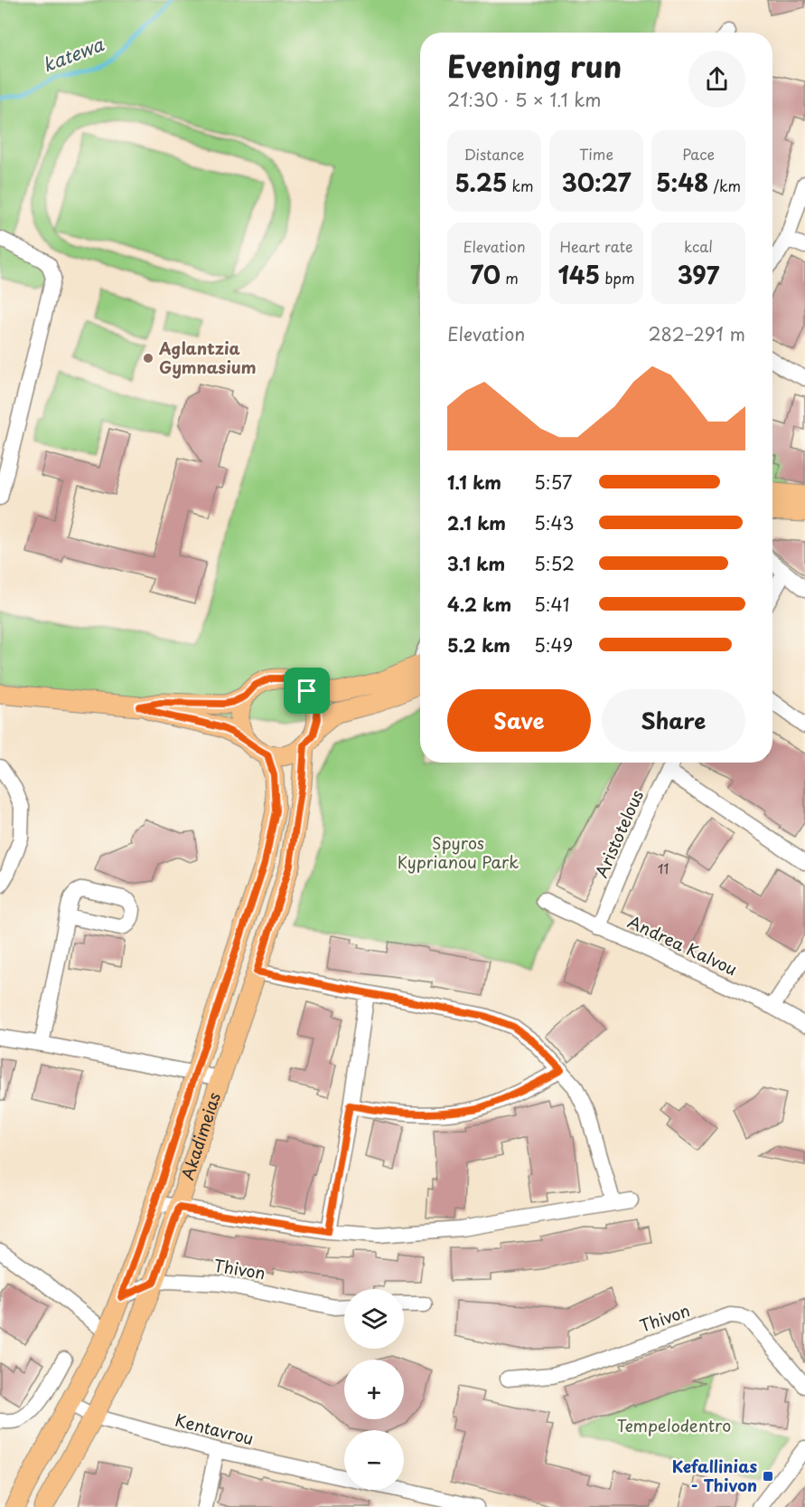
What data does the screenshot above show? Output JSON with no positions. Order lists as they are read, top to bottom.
{
  "streets": {
    "main road": ["Akadimeias"],
    "street": [
      "Aristotelous",
      "Andrea Kalvou",
      "Thivon",
      "Kentavrou"
    ]
  },
  "crossings": [
    ["Aristotelous", "Andrea Kalvou"],
    ["Akadimeias", "Thivon"],
    ["Akadimeias", "Kentavrou"]
  ],
  "water": ["katewa"],
  "parks": ["Spyros Kyprianou Park", "Tempelodentro"],
  "places": {
    "other": ["Aglantzia Gymnasium"],
    "transit": ["Kefallinias - Thivon"]
  },
  "house_numbers": ["11"],
  "page": {
    "heading": ["Evening run", "21:30 · 5 × 1.1 km"],
    "stats": [
      ["Distance", "5.25 km"],
      ["Time", "30:27"],
      ["Pace", "5:48 /km"],
      ["Elevation", "70 m"],
      ["Heart rate", "145 bpm"],
      ["kcal", "397"]
    ],
    "chart": ["Elevation", "282–291 m"],
    "list": [
      {
        "name": "1.1 km",
        "note": "5:57"
      },
      {
        "name": "2.1 km",
        "note": "5:43"
      },
      {
        "name": "3.1 km",
        "note": "5:52"
      },
      {
        "name": "4.2 km",
        "note": "5:41"
      },
      {
        "name": "5.2 km",
        "note": "5:49"
      }
    ],
    "buttons": ["Save", "Share"],
    "map_buttons": ["+", "−"]
  }
}
